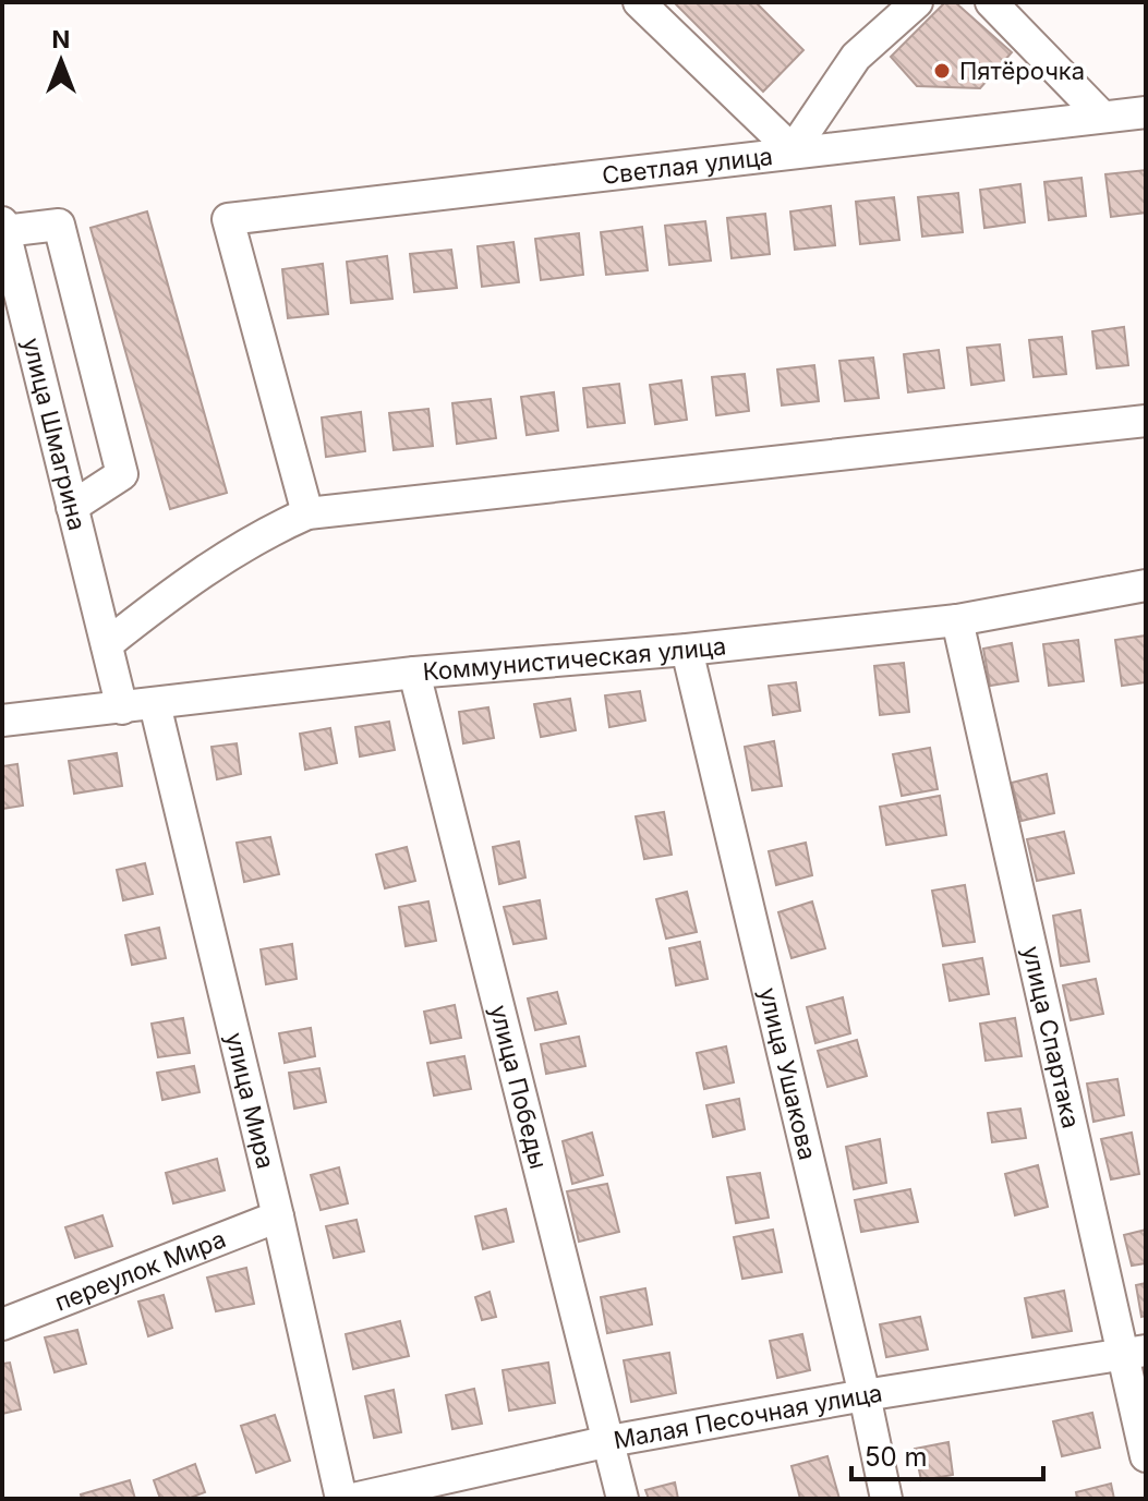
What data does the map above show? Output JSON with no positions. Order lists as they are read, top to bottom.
{
  "streets": {
    "street": [
      "Светлая улица",
      "улица Шмагрина",
      "Коммунистическая улица",
      "улица Спартака",
      "улица Ушакова",
      "улица Победы",
      "улица Мира",
      "переулок Мира",
      "Малая Песочная улица"
    ]
  },
  "crossings": [
    ["улица Шмагрина", "Коммунистическая улица"],
    ["Коммунистическая улица", "улица Спартака"],
    ["Коммунистическая улица", "улица Ушакова"],
    ["Коммунистическая улица", "улица Победы"],
    ["Коммунистическая улица", "улица Мира"],
    ["улица Спартака", "Малая Песочная улица"],
    ["улица Ушакова", "Малая Песочная улица"],
    ["улица Победы", "Малая Песочная улица"],
    ["улица Мира", "переулок Мира"]
  ],
  "places": ["Пятёрочка"],
  "scale_bar": "50 m",
  "north": "top"
}
